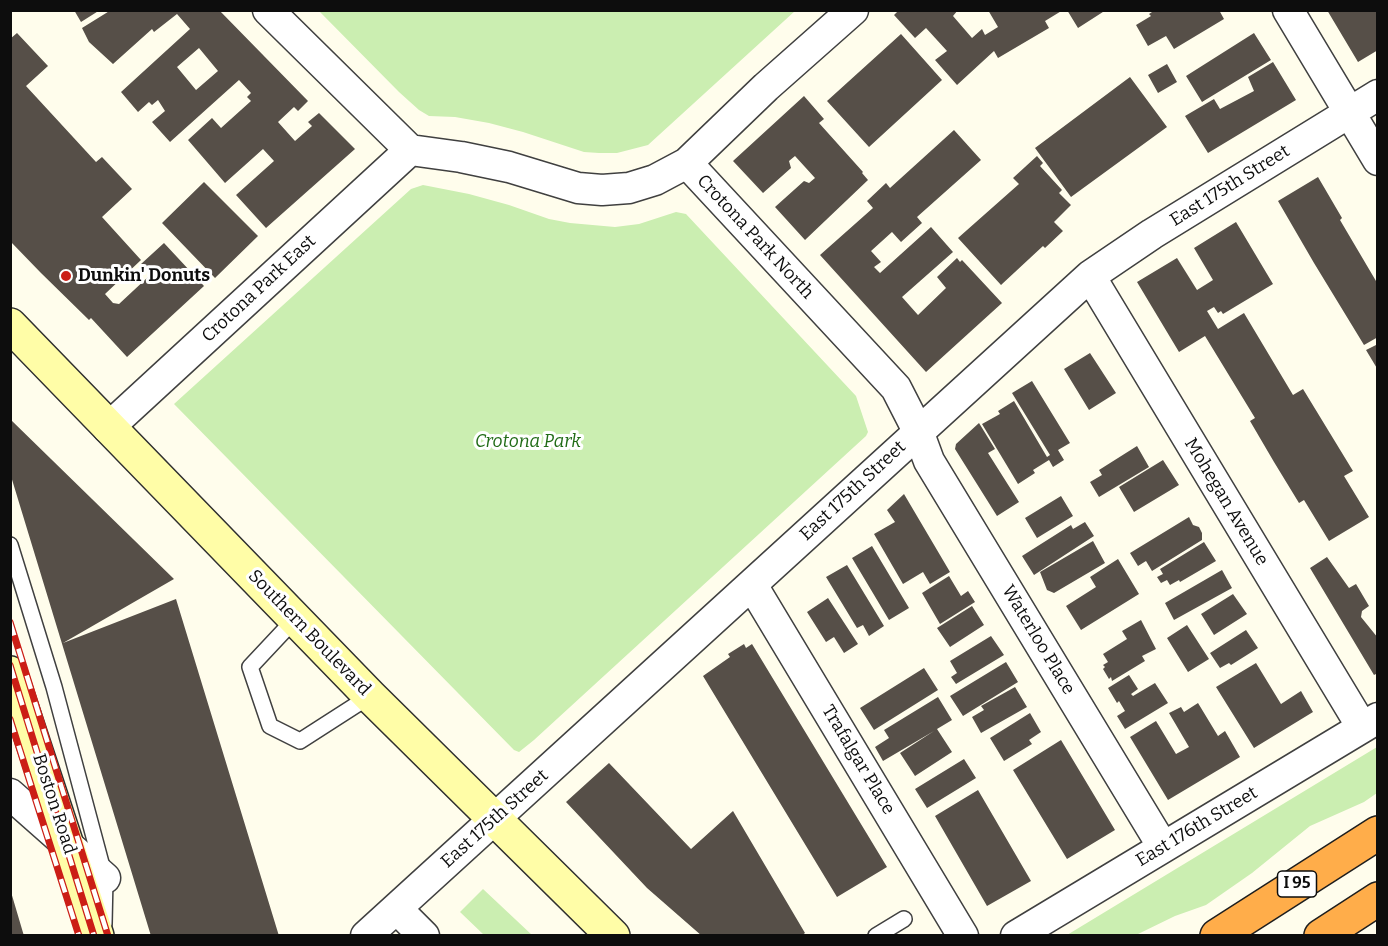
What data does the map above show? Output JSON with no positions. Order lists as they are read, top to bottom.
{
  "streets": {
    "highway": ["I 95"],
    "main road": ["Southern Boulevard", "Boston Road"],
    "street": [
      "East 175th Street",
      "Crotona Park North",
      "Crotona Park East",
      "Mohegan Avenue",
      "Waterloo Place",
      "Trafalgar Place",
      "East 176th Street"
    ]
  },
  "crossings": [
    ["East 175th Street", "Crotona Park North"],
    ["East 175th Street", "Mohegan Avenue"],
    ["East 175th Street", "Southern Boulevard"],
    ["East 175th Street", "Waterloo Place"],
    ["East 175th Street", "Trafalgar Place"],
    ["Crotona Park North", "Waterloo Place"],
    ["Crotona Park East", "Southern Boulevard"],
    ["Mohegan Avenue", "East 176th Street"],
    ["Waterloo Place", "East 176th Street"]
  ],
  "parks": ["Crotona Park"],
  "places": ["Dunkin' Donuts"]
}
